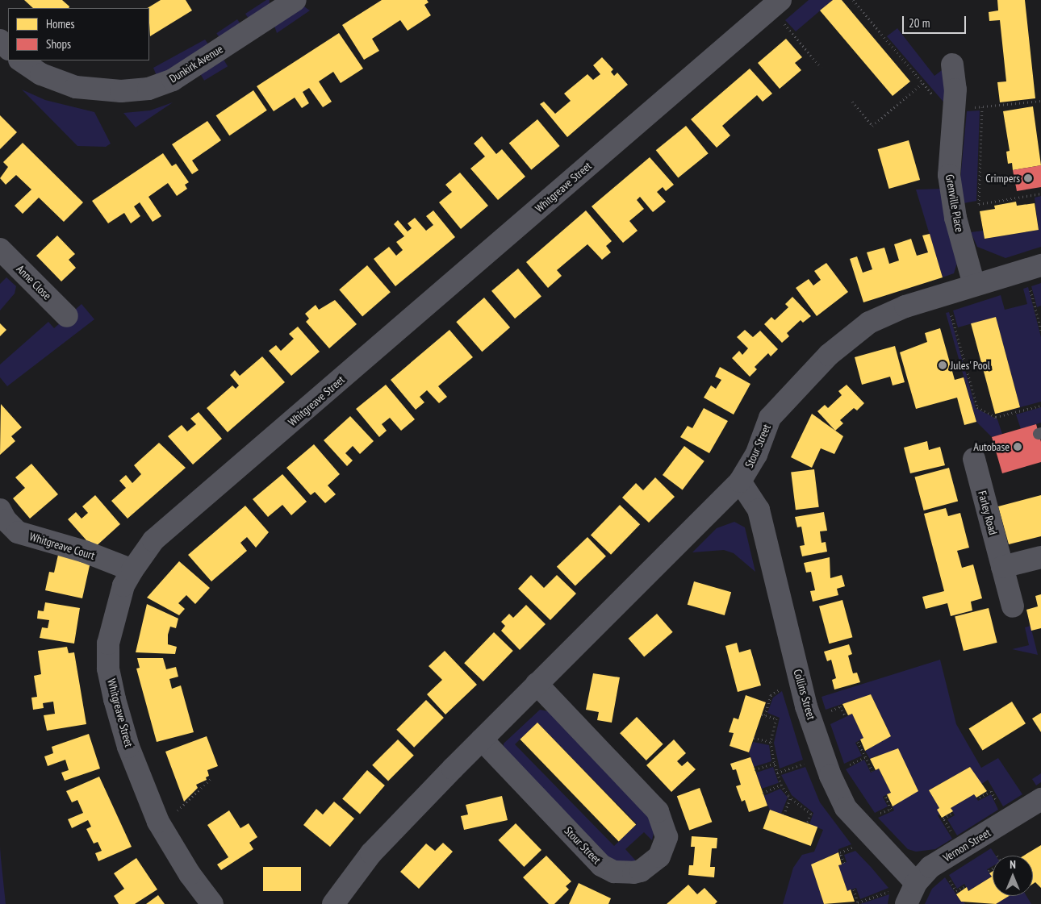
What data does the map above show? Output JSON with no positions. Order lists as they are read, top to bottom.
{
  "streets": {
    "street": [
      "Dunkirk Avenue",
      "Whitgreave Street",
      "Grenville Place",
      "Anne Close",
      "Stour Street",
      "Farley Road",
      "Whitgreave Court",
      "Collins Street",
      "Vernon Street"
    ]
  },
  "crossings": [
    ["Whitgreave Street", "Whitgreave Court"],
    ["Grenville Place", "Stour Street"],
    ["Stour Street", "Collins Street"],
    ["Collins Street", "Vernon Street"]
  ],
  "places": ["Crimpers", "Jules' Pool", "Autobase"],
  "legend": ["Homes", "Shops"],
  "scale_bar": "20 m",
  "north": "top"
}
